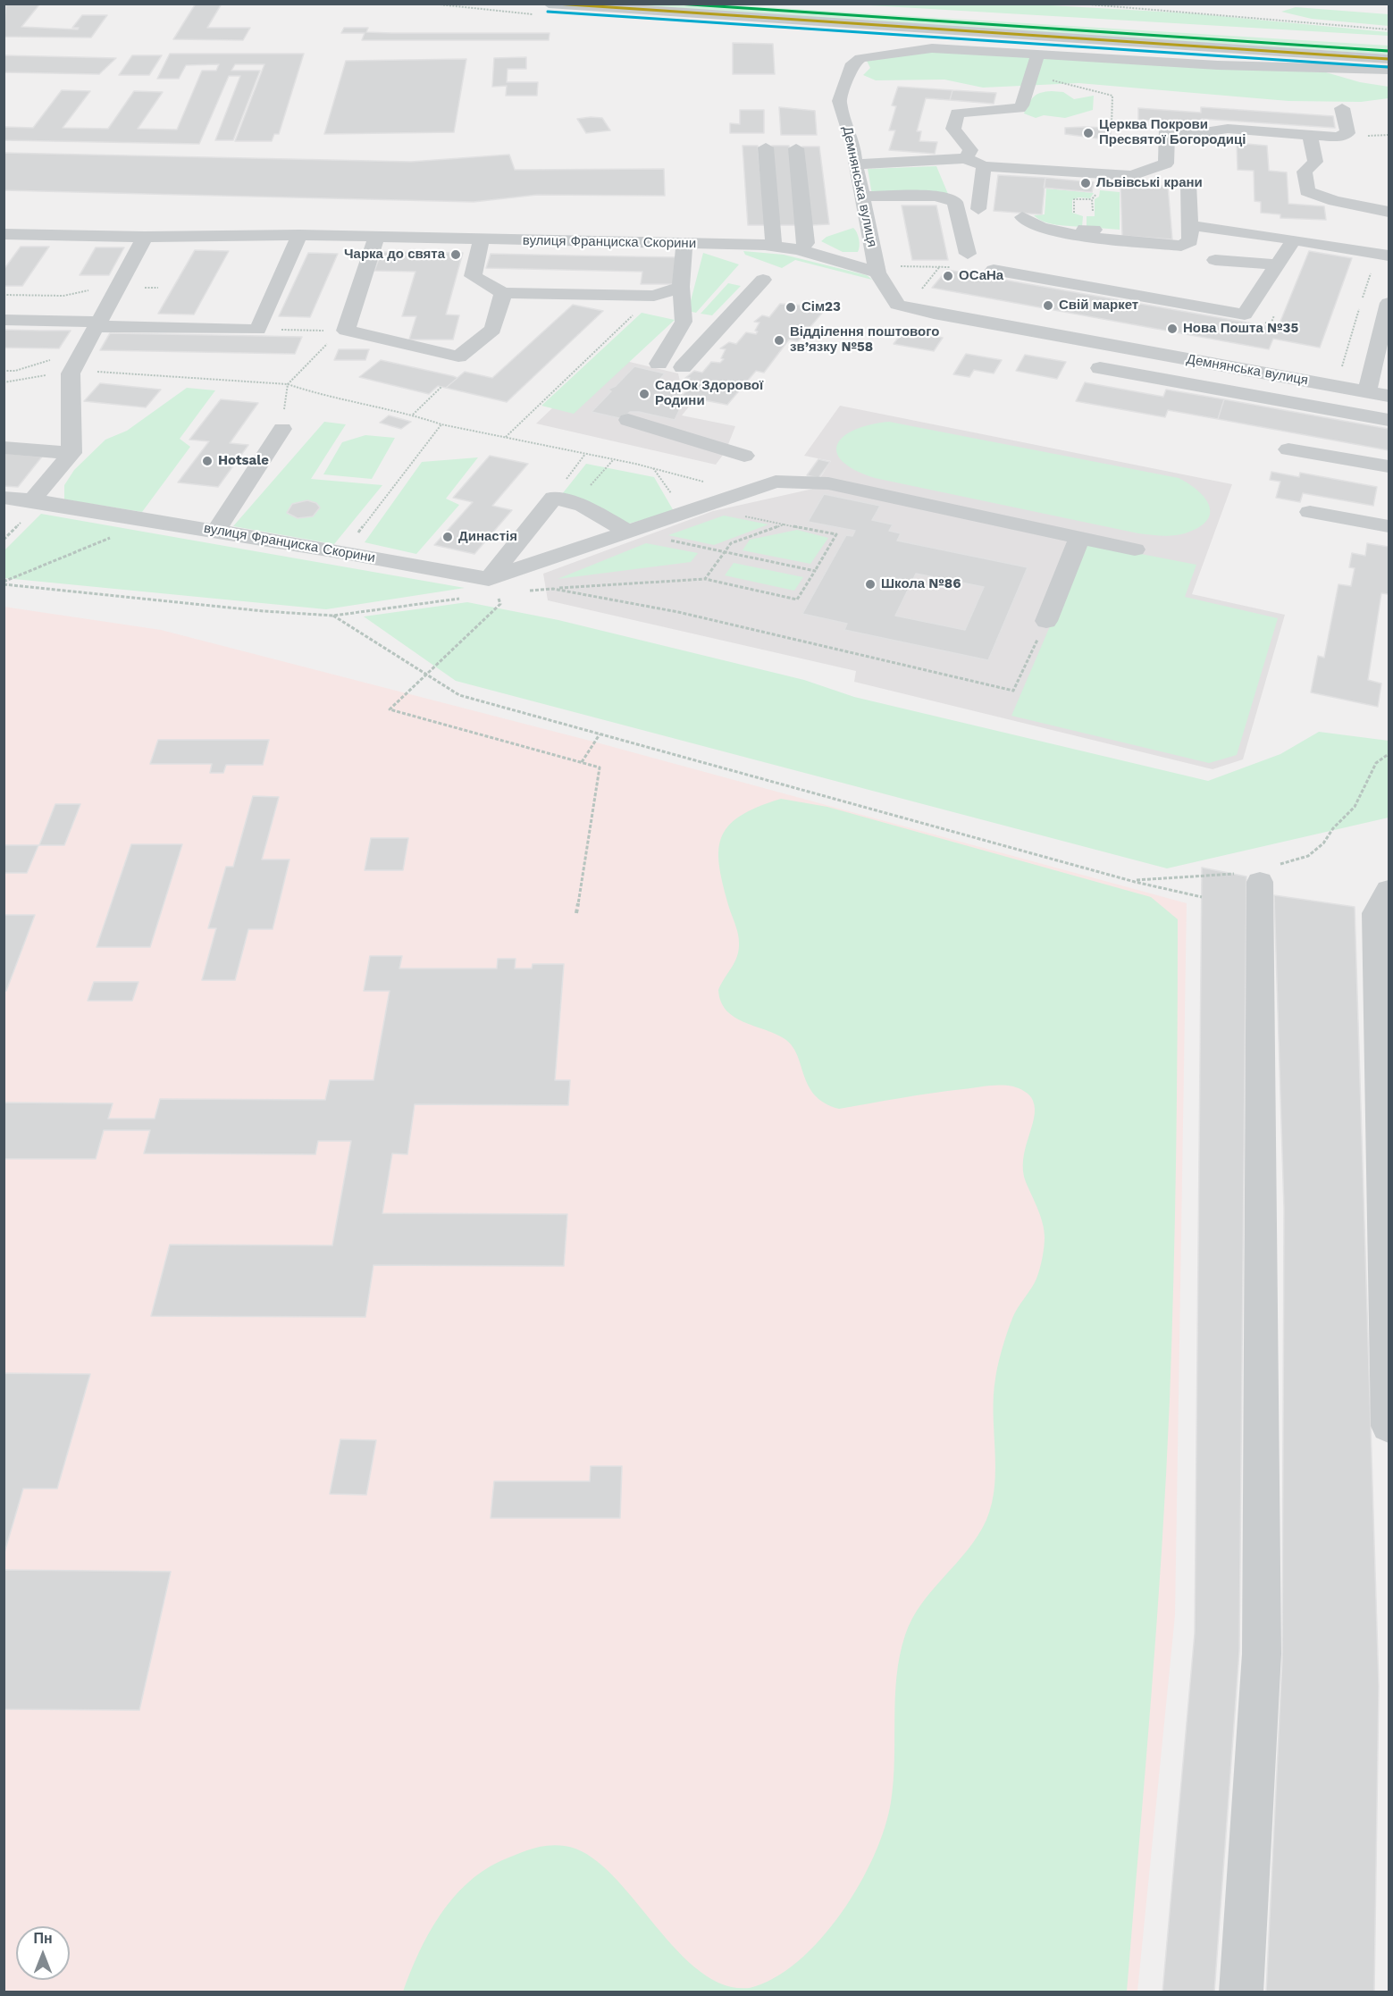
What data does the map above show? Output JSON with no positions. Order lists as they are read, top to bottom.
{
  "streets": {
    "street": ["Демнянська вулиця", "вулиця Франциска Скорини"]
  },
  "crossings": [
    ["Демнянська вулиця", "вулиця Франциска Скорини"]
  ],
  "places": [
    "Церква Покрови Пресвятої Богородиці",
    "Львівські крани",
    "Чарка до свята",
    "ОСаНа",
    "Свій маркет",
    "Сім23",
    "Нова Пошта №35",
    "Відділення поштового зв’язку №58",
    "СадОк Здорової Родини",
    "Hotsale",
    "Династія",
    "Школа №86"
  ],
  "north": "top"
}
